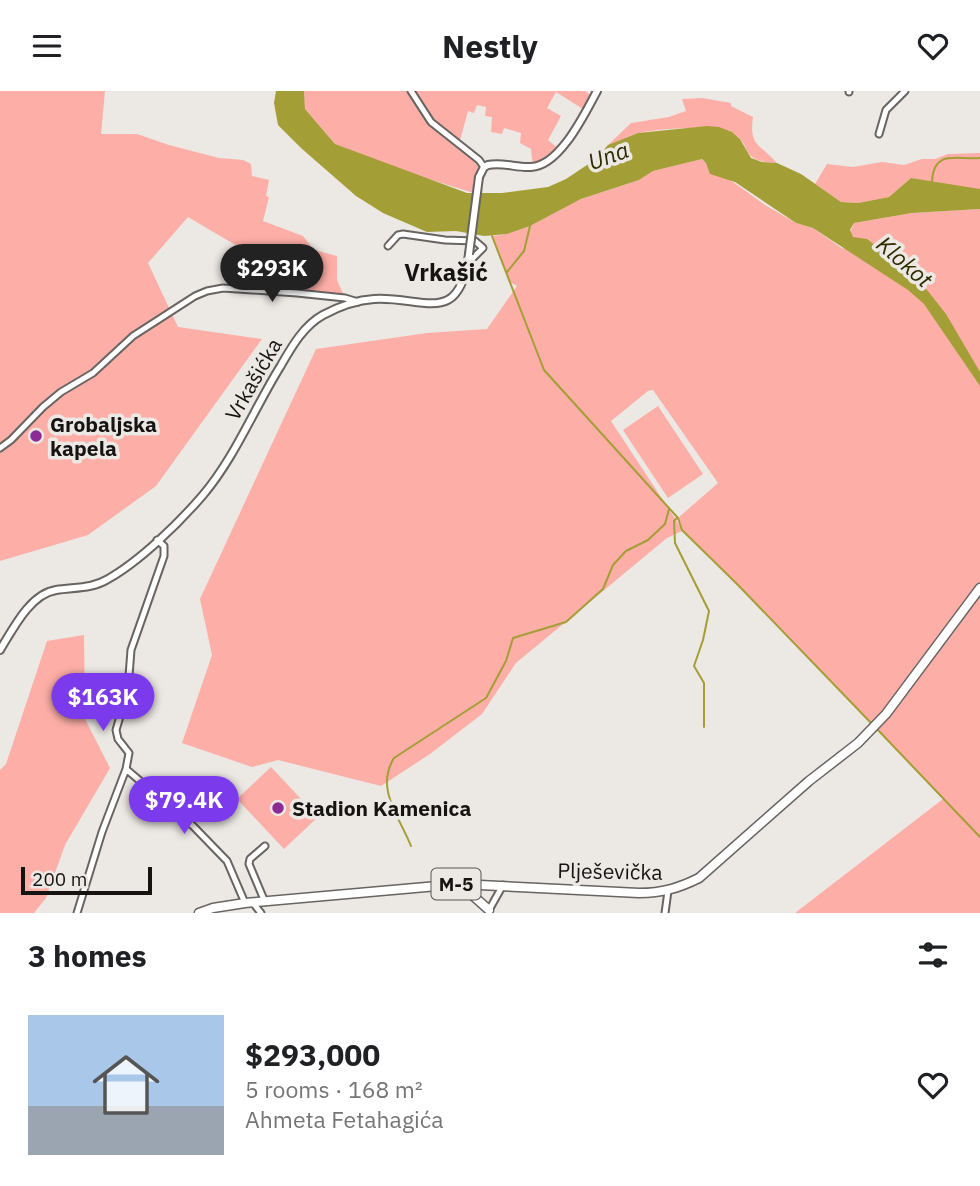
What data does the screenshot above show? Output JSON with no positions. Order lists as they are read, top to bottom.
{
  "streets": {
    "main road": ["Plješevička", "M-5"],
    "street": ["Vrkašićka"]
  },
  "districts": ["Vrkašić"],
  "water": ["Una", "Klokot"],
  "places": ["Grobaljska kapela", "Stadion Kamenica"],
  "scale_bar": "200 m",
  "page": {
    "header": "Nestly",
    "price": ["$293K", "$163K", "$79.4K"],
    "scale": "200 m",
    "heading": "3 homes",
    "list": [
      {
        "name": "$293,000",
        "note": "5 rooms · 168 m² · Ahmeta Fetahagića"
      }
    ]
  }
}
